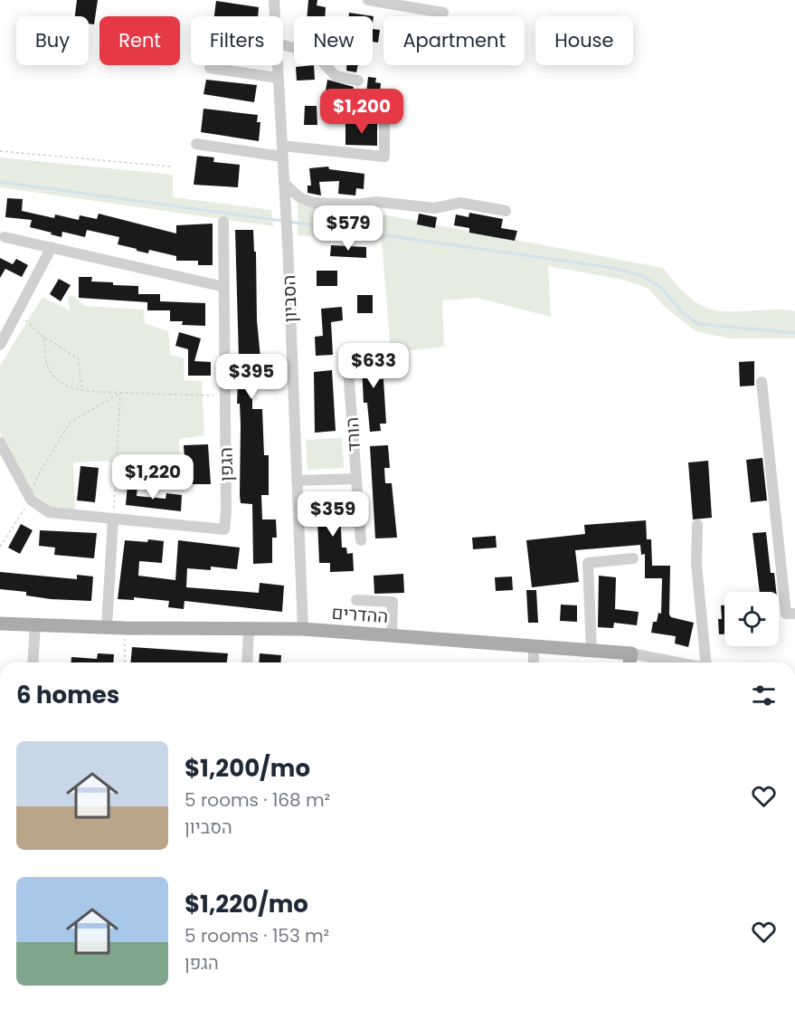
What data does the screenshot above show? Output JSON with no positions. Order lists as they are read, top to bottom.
{
  "streets": {
    "main road": ["ההדרים"],
    "street": ["הסביון", "הורד", "הגפן"]
  },
  "crossings": [
    ["הסביון", "ההדרים"]
  ],
  "page": {
    "chip": [
      "Buy",
      "Rent",
      "Filters",
      "New",
      "Apartment",
      "House"
    ],
    "price": [
      "$1,200",
      "$579",
      "$633",
      "$395",
      "$1,220",
      "$359"
    ],
    "heading": "6 homes",
    "list": [
      {
        "name": "$1,200/mo",
        "note": "5 rooms · 168 m² · הסביון"
      },
      {
        "name": "$1,220/mo",
        "note": "5 rooms · 153 m² · הגפן"
      }
    ]
  }
}
